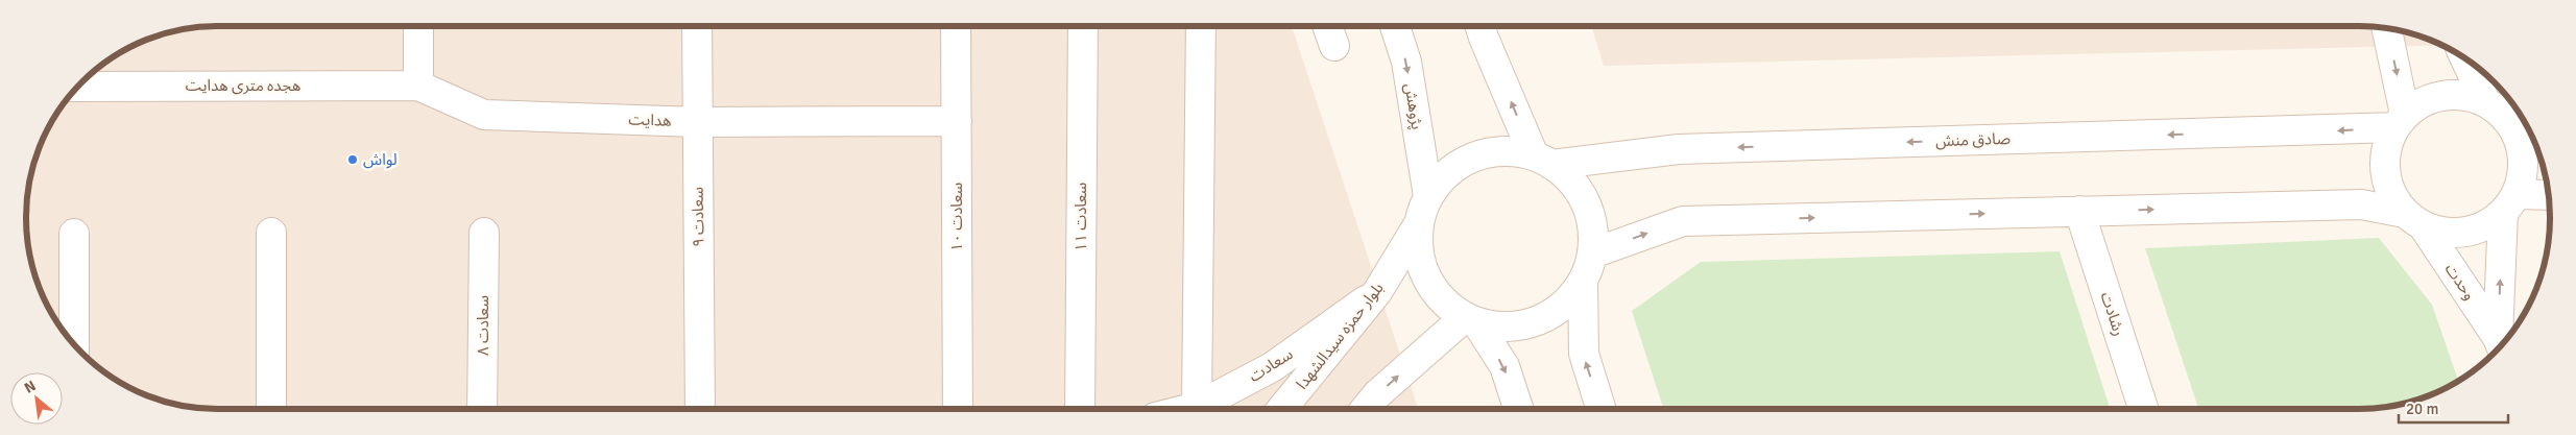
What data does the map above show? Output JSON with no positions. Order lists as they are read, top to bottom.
{
  "streets": {
    "street": [
      "هجده متری هدایت",
      "پژوهش",
      "هدایت",
      "صادق منش",
      "سعادت ۹",
      "سعادت ۱۰",
      "سعادت ۱۱",
      "وحدت",
      "رشادت",
      "سعادت ۸",
      "بلوار حمزه سیدالشهدا",
      "سعادت"
    ]
  },
  "crossings": [
    ["هجده متری هدایت", "هدایت"],
    ["پژوهش", "صادق منش"],
    ["پژوهش", "بلوار حمزه سیدالشهدا"],
    ["هدایت", "سعادت ۹"],
    ["هدایت", "سعادت ۱۰"],
    ["صادق منش", "وحدت"],
    ["صادق منش", "بلوار حمزه سیدالشهدا"],
    ["بلوار حمزه سیدالشهدا", "سعادت"]
  ],
  "one_way": ["وحدت"],
  "places": ["لواش"],
  "scale_bar": "20 m",
  "north": "top left"
}
